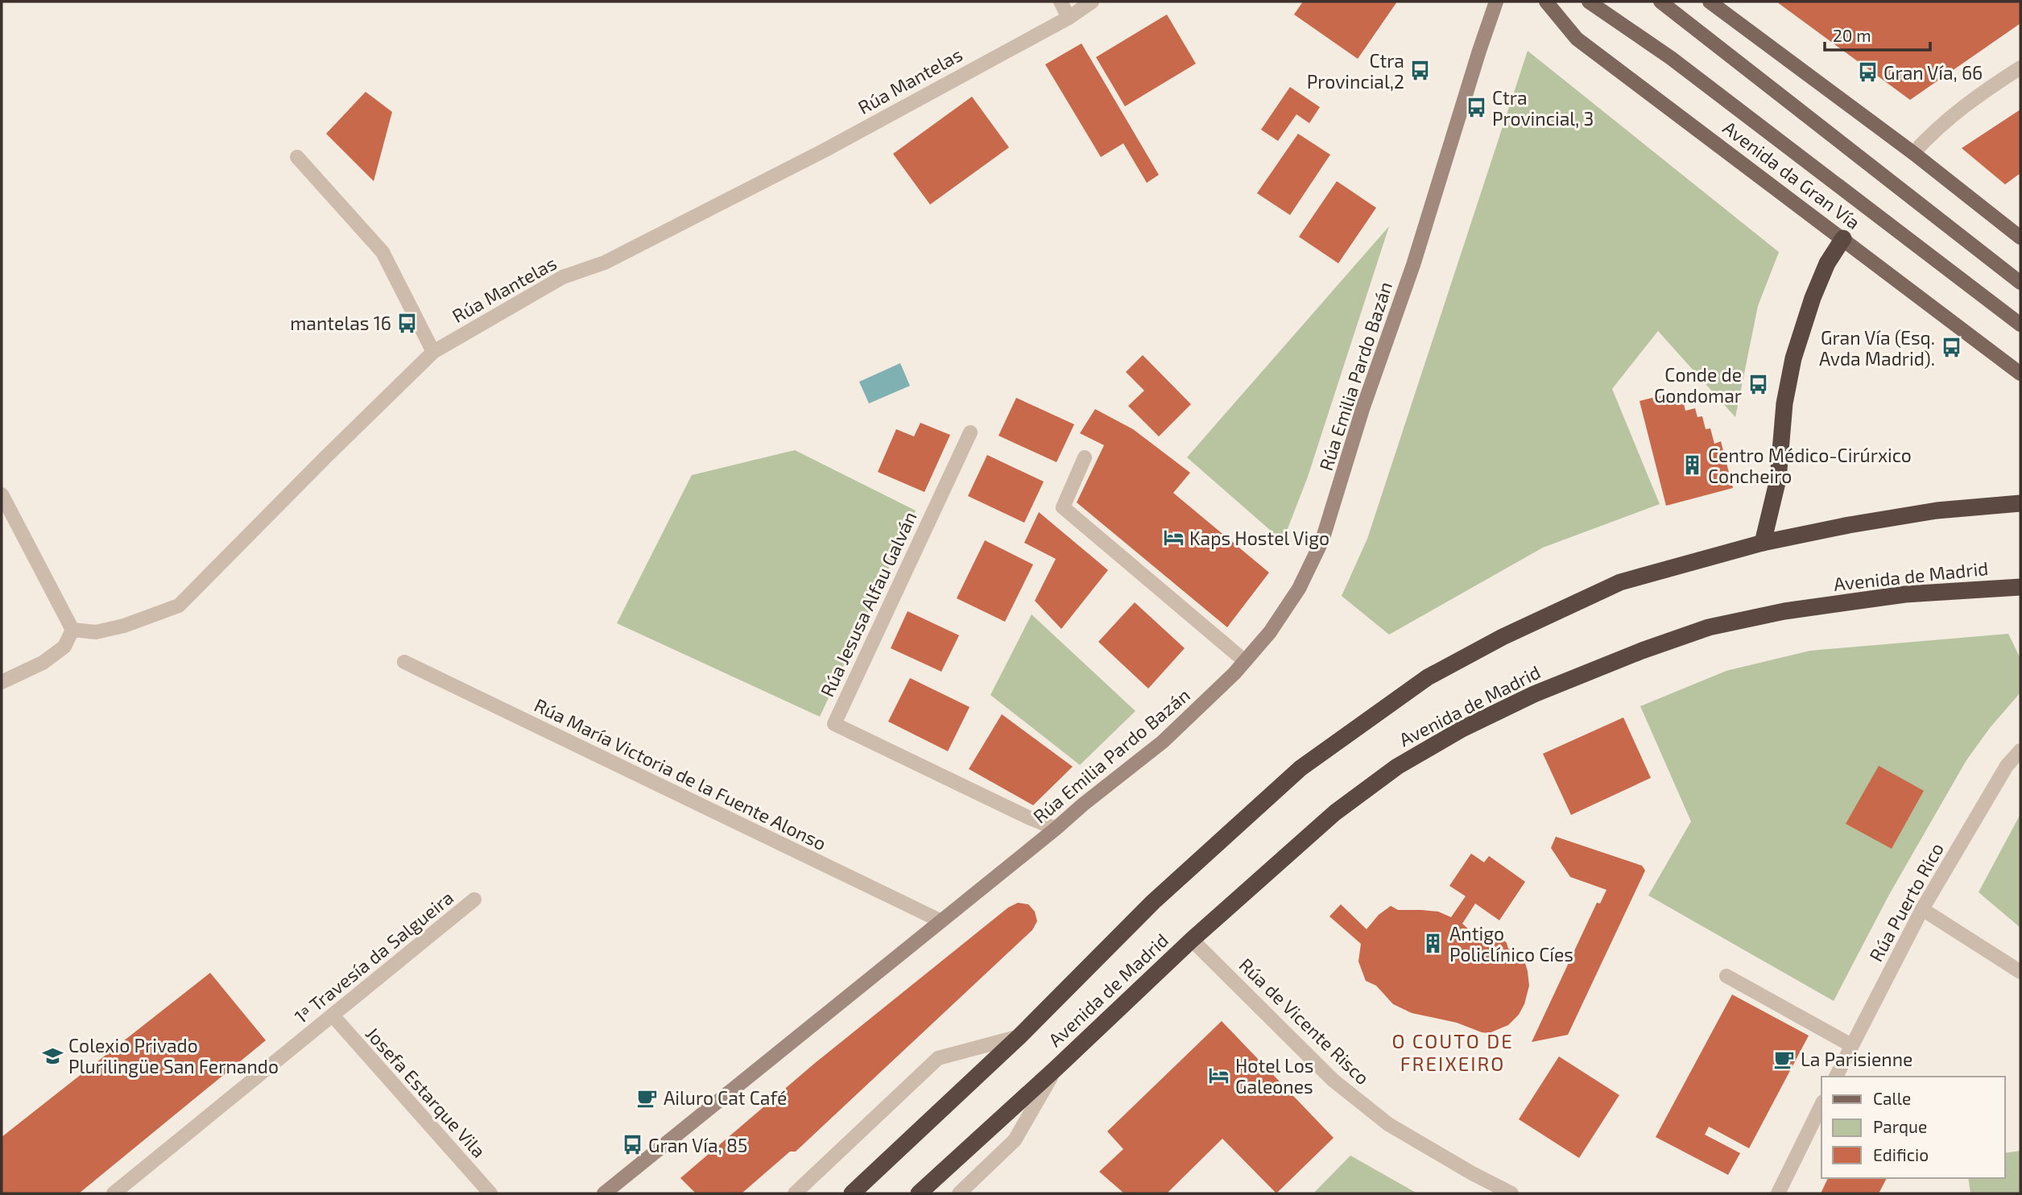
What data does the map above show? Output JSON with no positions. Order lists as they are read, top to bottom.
{
  "streets": {
    "highway": ["Avenida de Madrid"],
    "main road": ["Avenida da Gran Vía"],
    "street": [
      "Rúa Mantelas",
      "Rúa Emilia Pardo Bazán",
      "Rúa Jesusa Alfau Galván",
      "Rúa María Victoria de la Fuente Alonso",
      "Rúa Puerto Rico",
      "1ª Travesía da Salgueira",
      "Rúa de Vicente Risco",
      "Josefa Estarque Vila"
    ]
  },
  "crossings": [
    ["Rúa Emilia Pardo Bazán", "Rúa Jesusa Alfau Galván"],
    ["Rúa Emilia Pardo Bazán", "Rúa María Victoria de la Fuente Alonso"],
    ["Avenida de Madrid", "Rúa de Vicente Risco"],
    ["1ª Travesía da Salgueira", "Josefa Estarque Vila"]
  ],
  "districts": ["O COUTO DE FREIXEIRO"],
  "places": {
    "bus stop": [
      "Ctra Provincial,2",
      "Gran Vía, 66",
      "Ctra Provincial, 3",
      "mantelas 16",
      "Gran Vía (Esq. Avda Madrid).",
      "Conde de Gondomar",
      "Gran Vía, 85"
    ],
    "building": ["Centro Médico-Cirúrxico Concheiro", "Antigo Policlínico Cíes"],
    "hotel": ["Kaps Hostel Vigo", "Hotel Los Galeones"],
    "school or university": ["Colexio Privado Plurilingüe San Fernando"],
    "cafe": ["La Parisienne", "Ailuro Cat Café"]
  },
  "legend": ["Calle", "Parque", "Edificio"],
  "scale_bar": "20 m"
}
